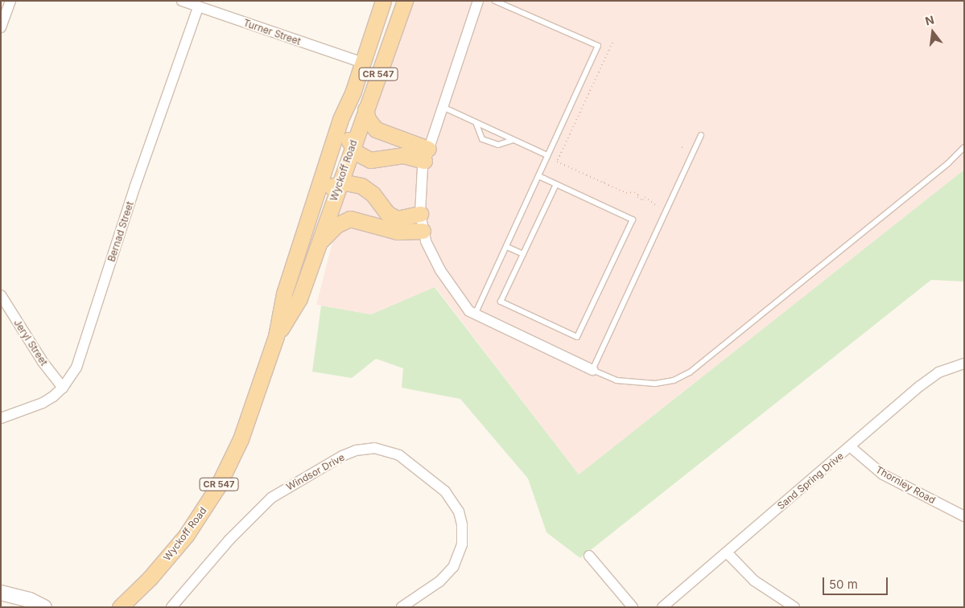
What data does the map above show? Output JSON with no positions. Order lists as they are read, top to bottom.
{
  "streets": {
    "main road": ["CR 547", "Wyckoff Road"],
    "street": [
      "Turner Street",
      "Bernad Street",
      "Jeryl Street",
      "Windsor Drive",
      "Sand Spring Drive",
      "Thornley Road"
    ]
  },
  "crossings": [
    ["Turner Street", "Wyckoff Road"],
    ["Turner Street", "Bernad Street"],
    ["Bernad Street", "Jeryl Street"],
    ["Sand Spring Drive", "Thornley Road"]
  ],
  "scale_bar": "50 m",
  "north": "top"
}
